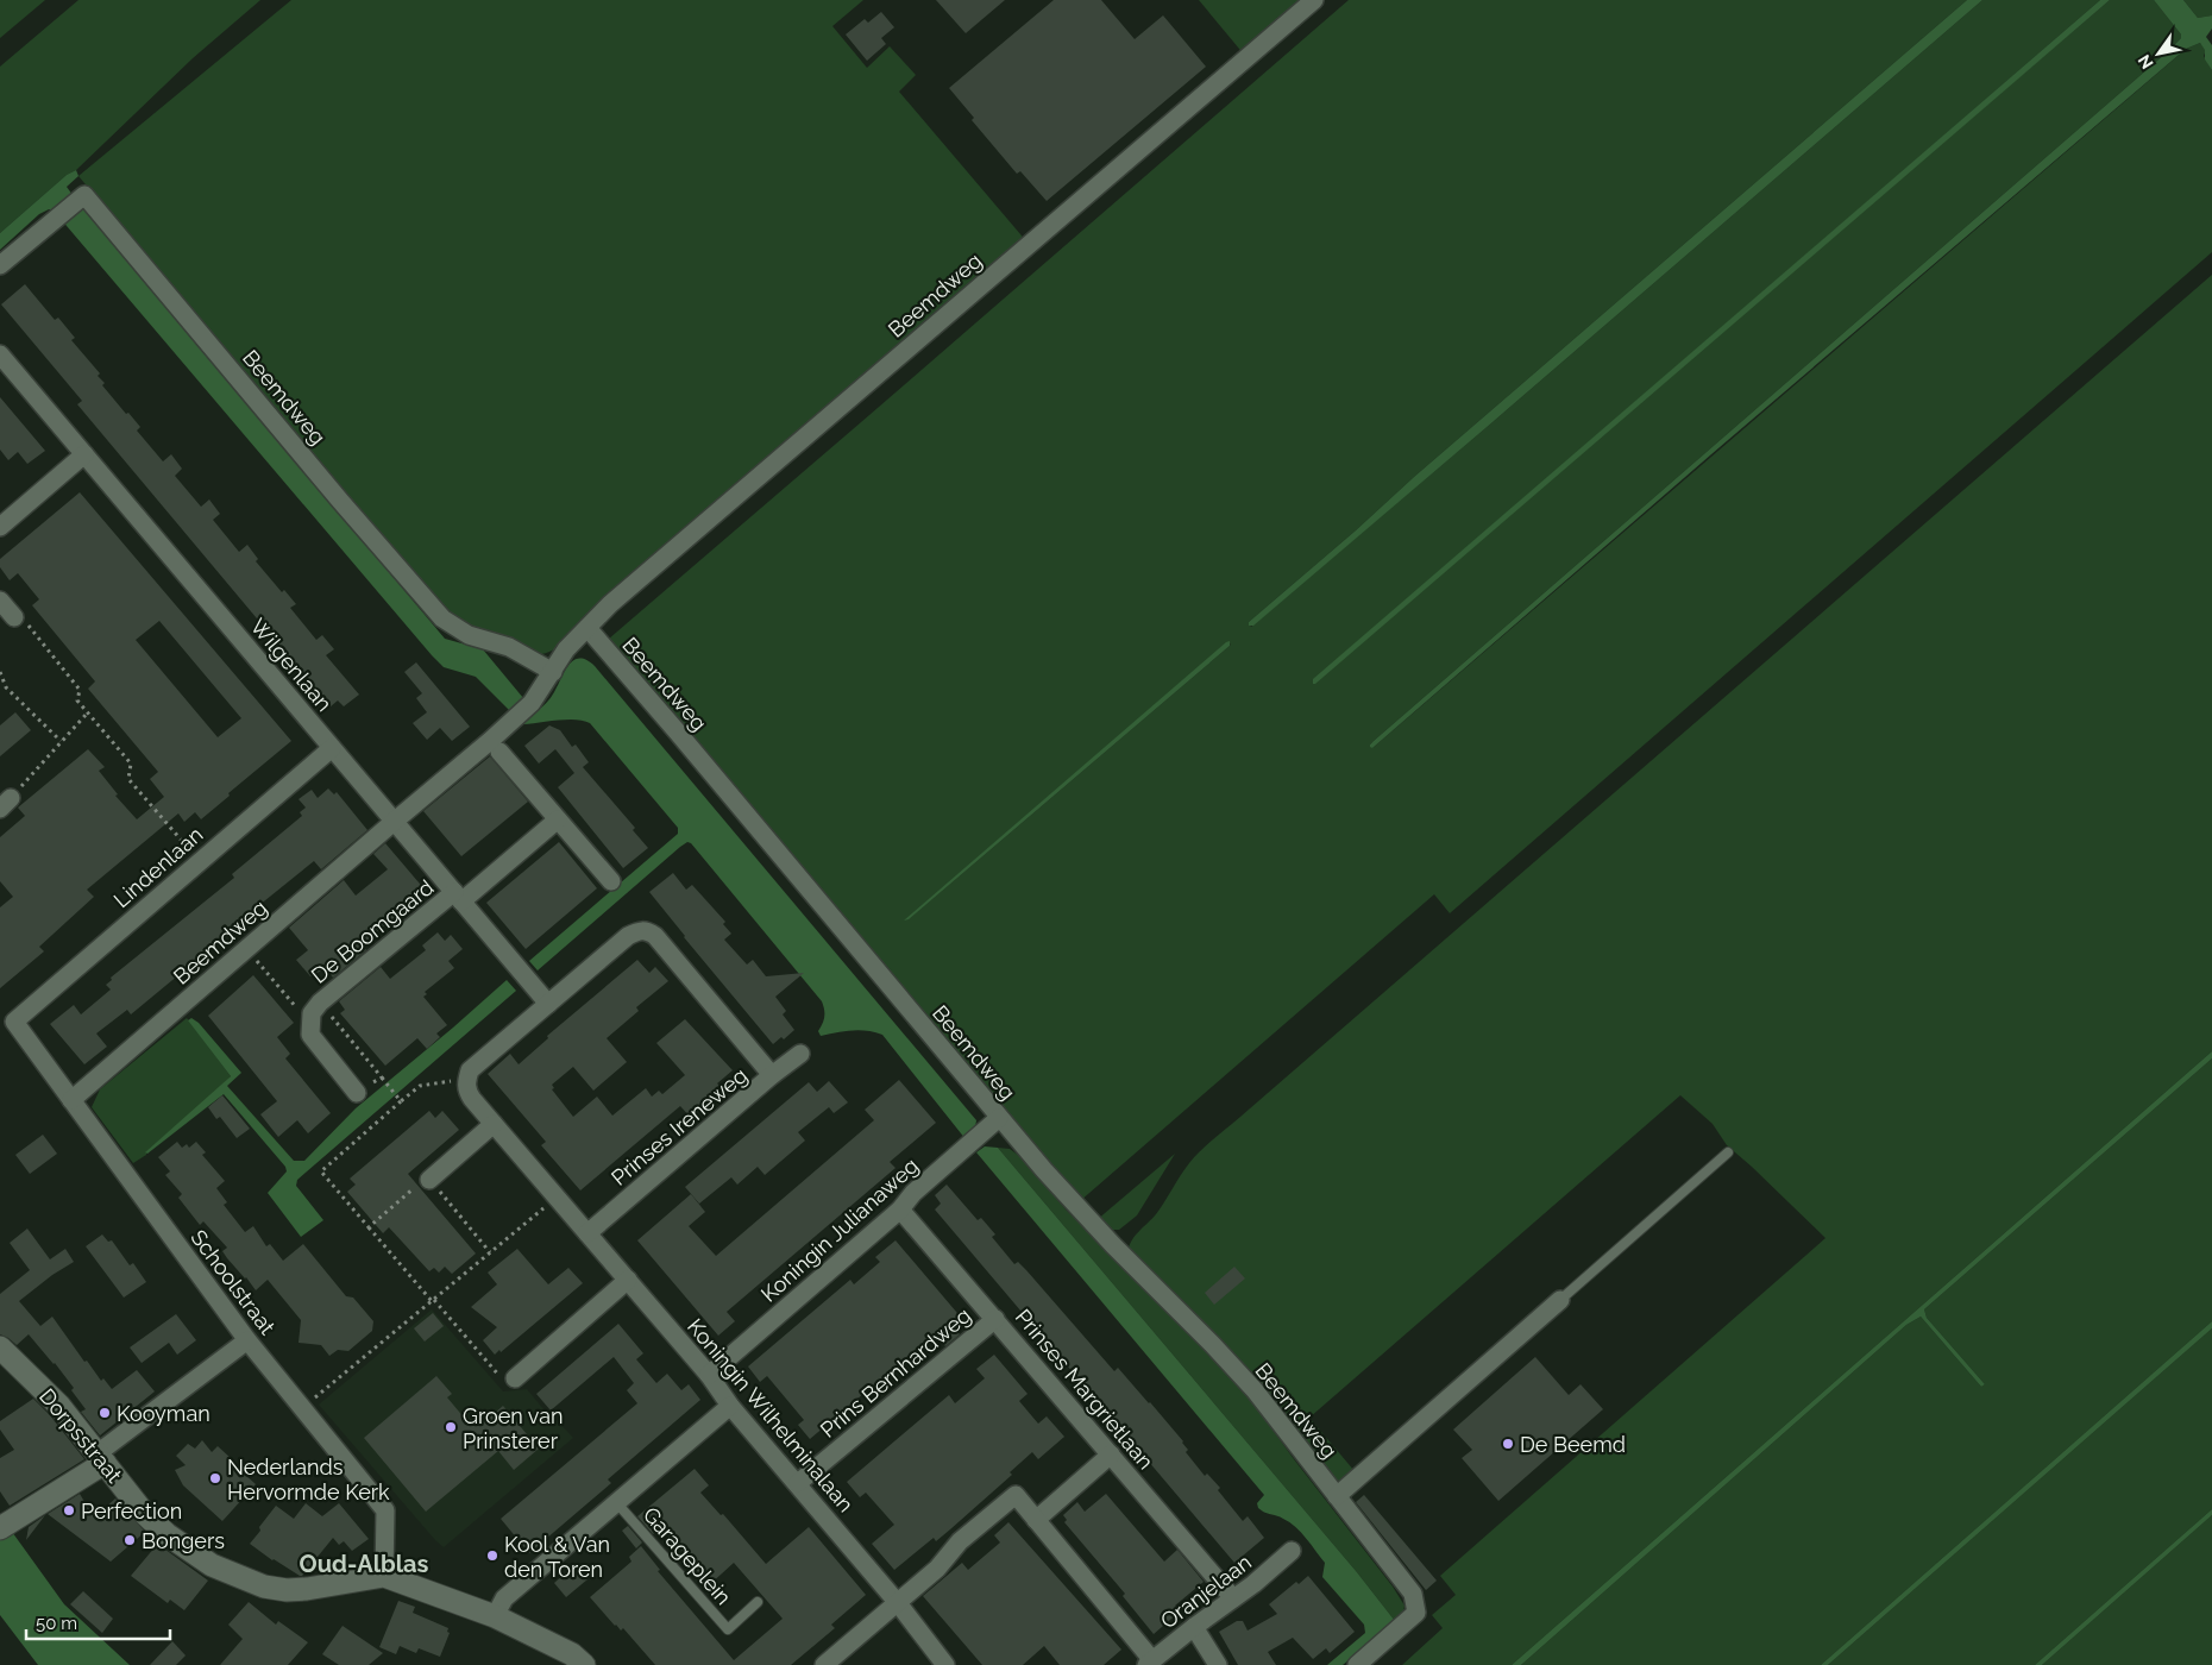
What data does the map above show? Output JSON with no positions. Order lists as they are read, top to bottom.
{
  "streets": {
    "street": [
      "Beemdweg",
      "Wilgenlaan",
      "Lindenlaan",
      "De Boomgaard",
      "Prinses Ireneweg",
      "Koningin Julianaweg",
      "Schoolstraat",
      "Prins Bernhardweg",
      "Prinses Margrietlaan",
      "Koningin Wilhelminalaan",
      "Dorpsstraat",
      "Oranjelaan"
    ],
    "lane": ["Garageplein"]
  },
  "crossings": [
    ["Beemdweg", "Wilgenlaan"],
    ["Beemdweg", "Koningin Julianaweg"],
    ["Beemdweg", "Schoolstraat"],
    ["Wilgenlaan", "Lindenlaan"],
    ["Wilgenlaan", "De Boomgaard"],
    ["Lindenlaan", "Schoolstraat"],
    ["Prinses Ireneweg", "Koningin Wilhelminalaan"],
    ["Koningin Julianaweg", "Prinses Margrietlaan"],
    ["Koningin Julianaweg", "Koningin Wilhelminalaan"],
    ["Schoolstraat", "Dorpsstraat"],
    ["Prins Bernhardweg", "Prinses Margrietlaan"],
    ["Prins Bernhardweg", "Koningin Wilhelminalaan"],
    ["Prinses Margrietlaan", "Oranjelaan"]
  ],
  "districts": ["Oud-Alblas"],
  "places": [
    "Kooyman",
    "Groen van Prinsterer",
    "De Beemd",
    "Nederlands Hervormde Kerk",
    "Perfection",
    "Bongers",
    "Kool & Van den Toren"
  ],
  "scale_bar": "50 m",
  "north": "bottom left"
}
